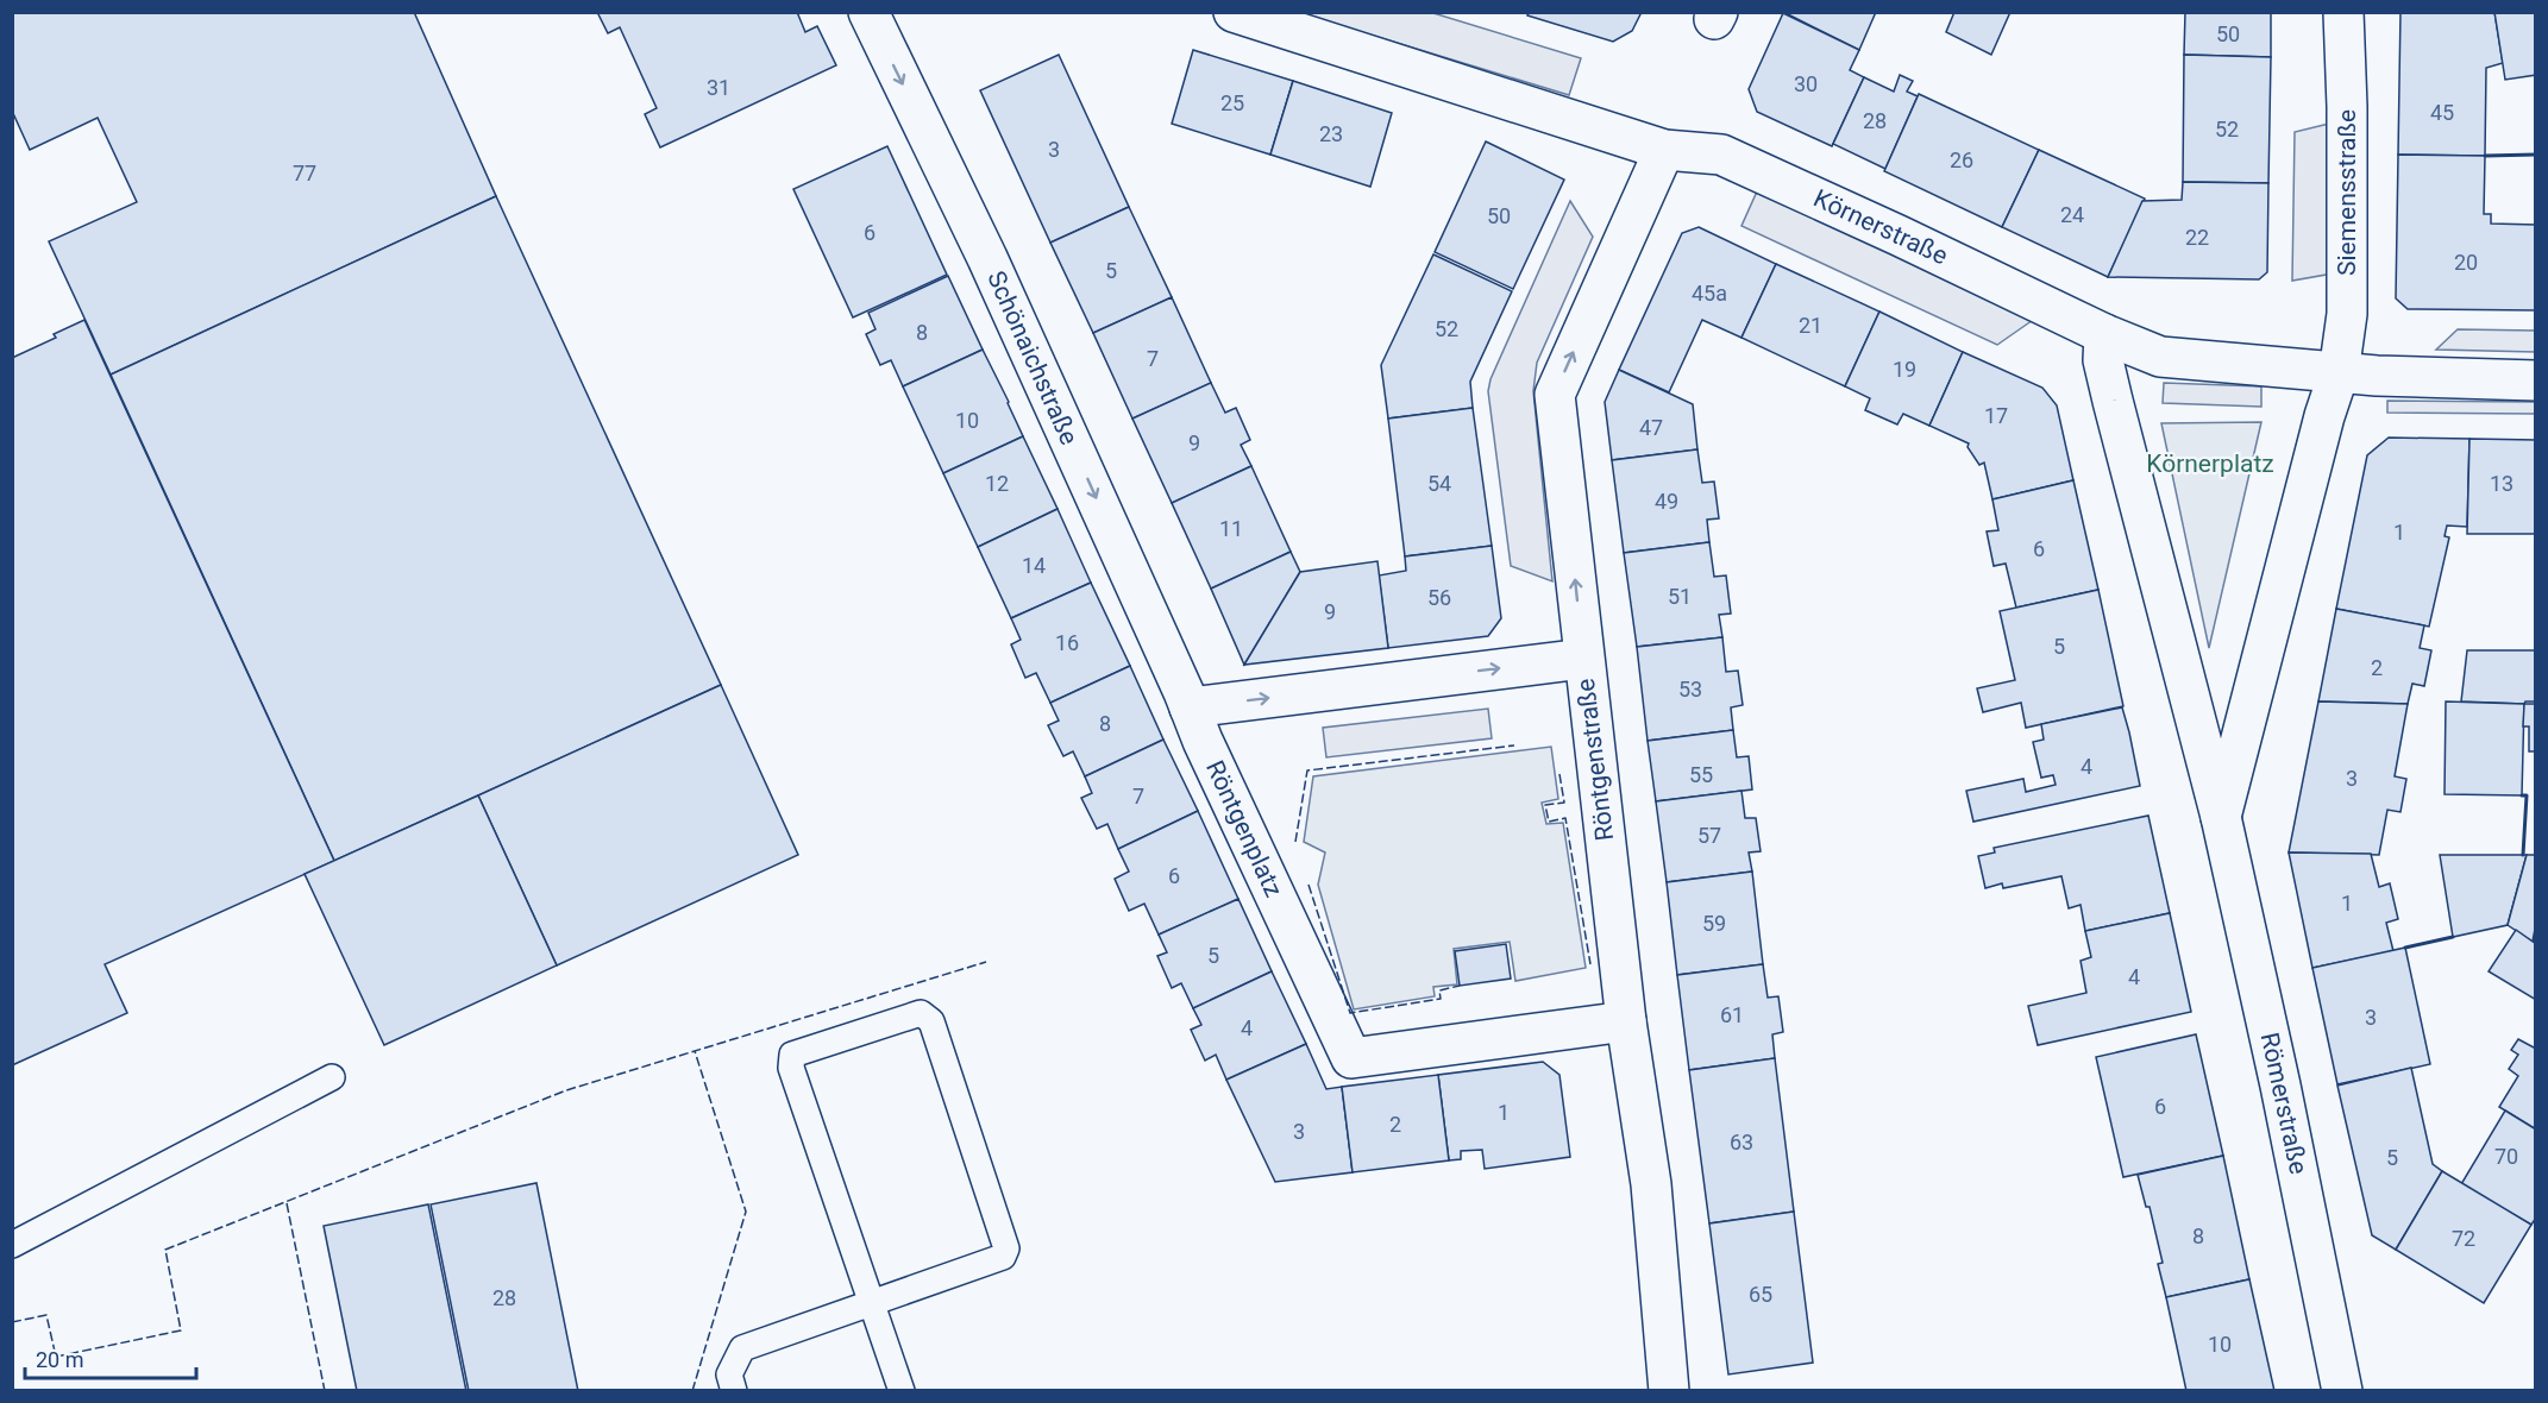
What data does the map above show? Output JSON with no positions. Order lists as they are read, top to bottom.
{
  "streets": {
    "street": [
      "Siemensstraße",
      "Körnerstraße",
      "Schönaichstraße",
      "Röntgenstraße",
      "Röntgenplatz",
      "Römerstraße"
    ]
  },
  "crossings": [
    ["Siemensstraße", "Körnerstraße"],
    ["Körnerstraße", "Röntgenstraße"],
    ["Schönaichstraße", "Röntgenplatz"],
    ["Röntgenstraße", "Röntgenplatz"]
  ],
  "one_way": ["Schönaichstraße", "Röntgenstraße"],
  "parks": ["Körnerplatz"],
  "house_numbers": [
    "50",
    "30",
    "31",
    "25",
    "45",
    "28",
    "52",
    "23",
    "3",
    "26",
    "77",
    "24",
    "50",
    "6",
    "22",
    "20",
    "5",
    "45a",
    "21",
    "52",
    "8",
    "7",
    "19",
    "17",
    "10",
    "47",
    "9",
    "12",
    "54",
    "13",
    "49",
    "11",
    "1",
    "6",
    "14",
    "51",
    "56",
    "9",
    "16",
    "5",
    "2",
    "53",
    "8",
    "4",
    "55",
    "3",
    "7",
    "57",
    "6",
    "1",
    "59",
    "5",
    "4",
    "61",
    "3",
    "4",
    "6",
    "1",
    "2",
    "3",
    "63",
    "70",
    "5",
    "8",
    "72",
    "65",
    "28",
    "10"
  ],
  "scale_bar": "20 m"
}
